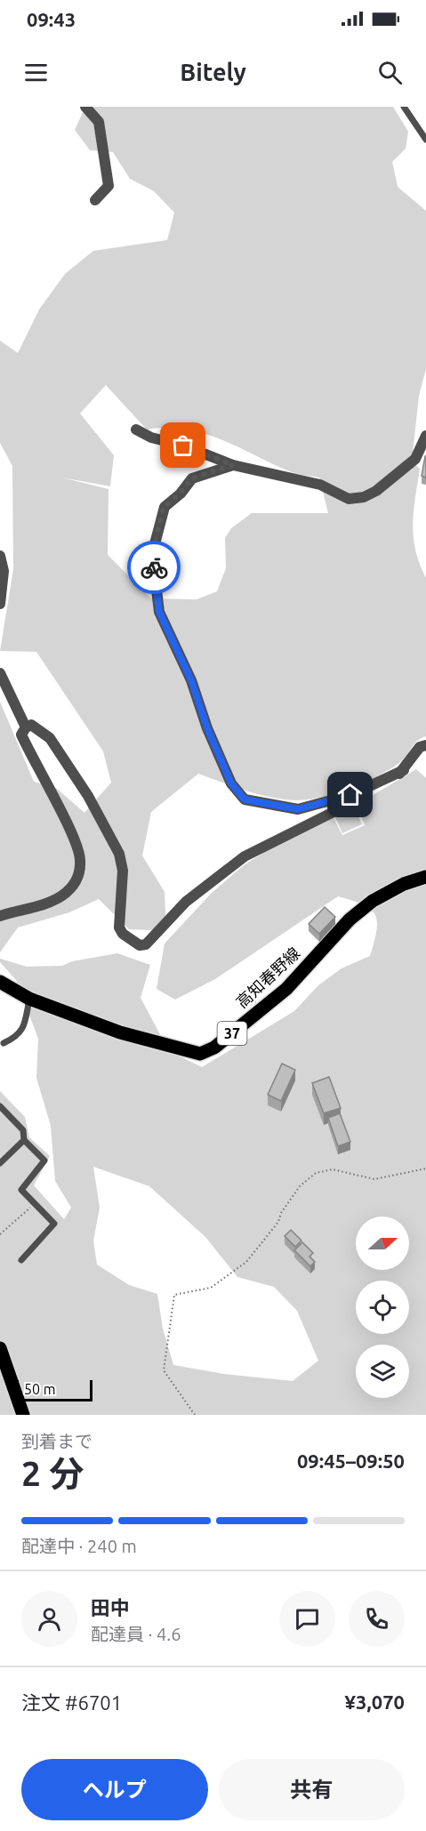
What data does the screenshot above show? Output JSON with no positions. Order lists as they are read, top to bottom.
{
  "streets": {
    "main road": ["高知春野線", "37"]
  },
  "scale_bar": "50 m",
  "north": "right",
  "page": {
    "status": "09:43",
    "header": "Bitely",
    "scale": "50 m",
    "heading": ["2 分", "到着まで", "09:45–09:50"],
    "panel": [
      "田中",
      "配達員 · 4.6",
      "注文 #6701",
      "¥3,070"
    ],
    "bar": "配達中 · 240 m",
    "buttons": ["ヘルプ", "共有"]
  }
}
